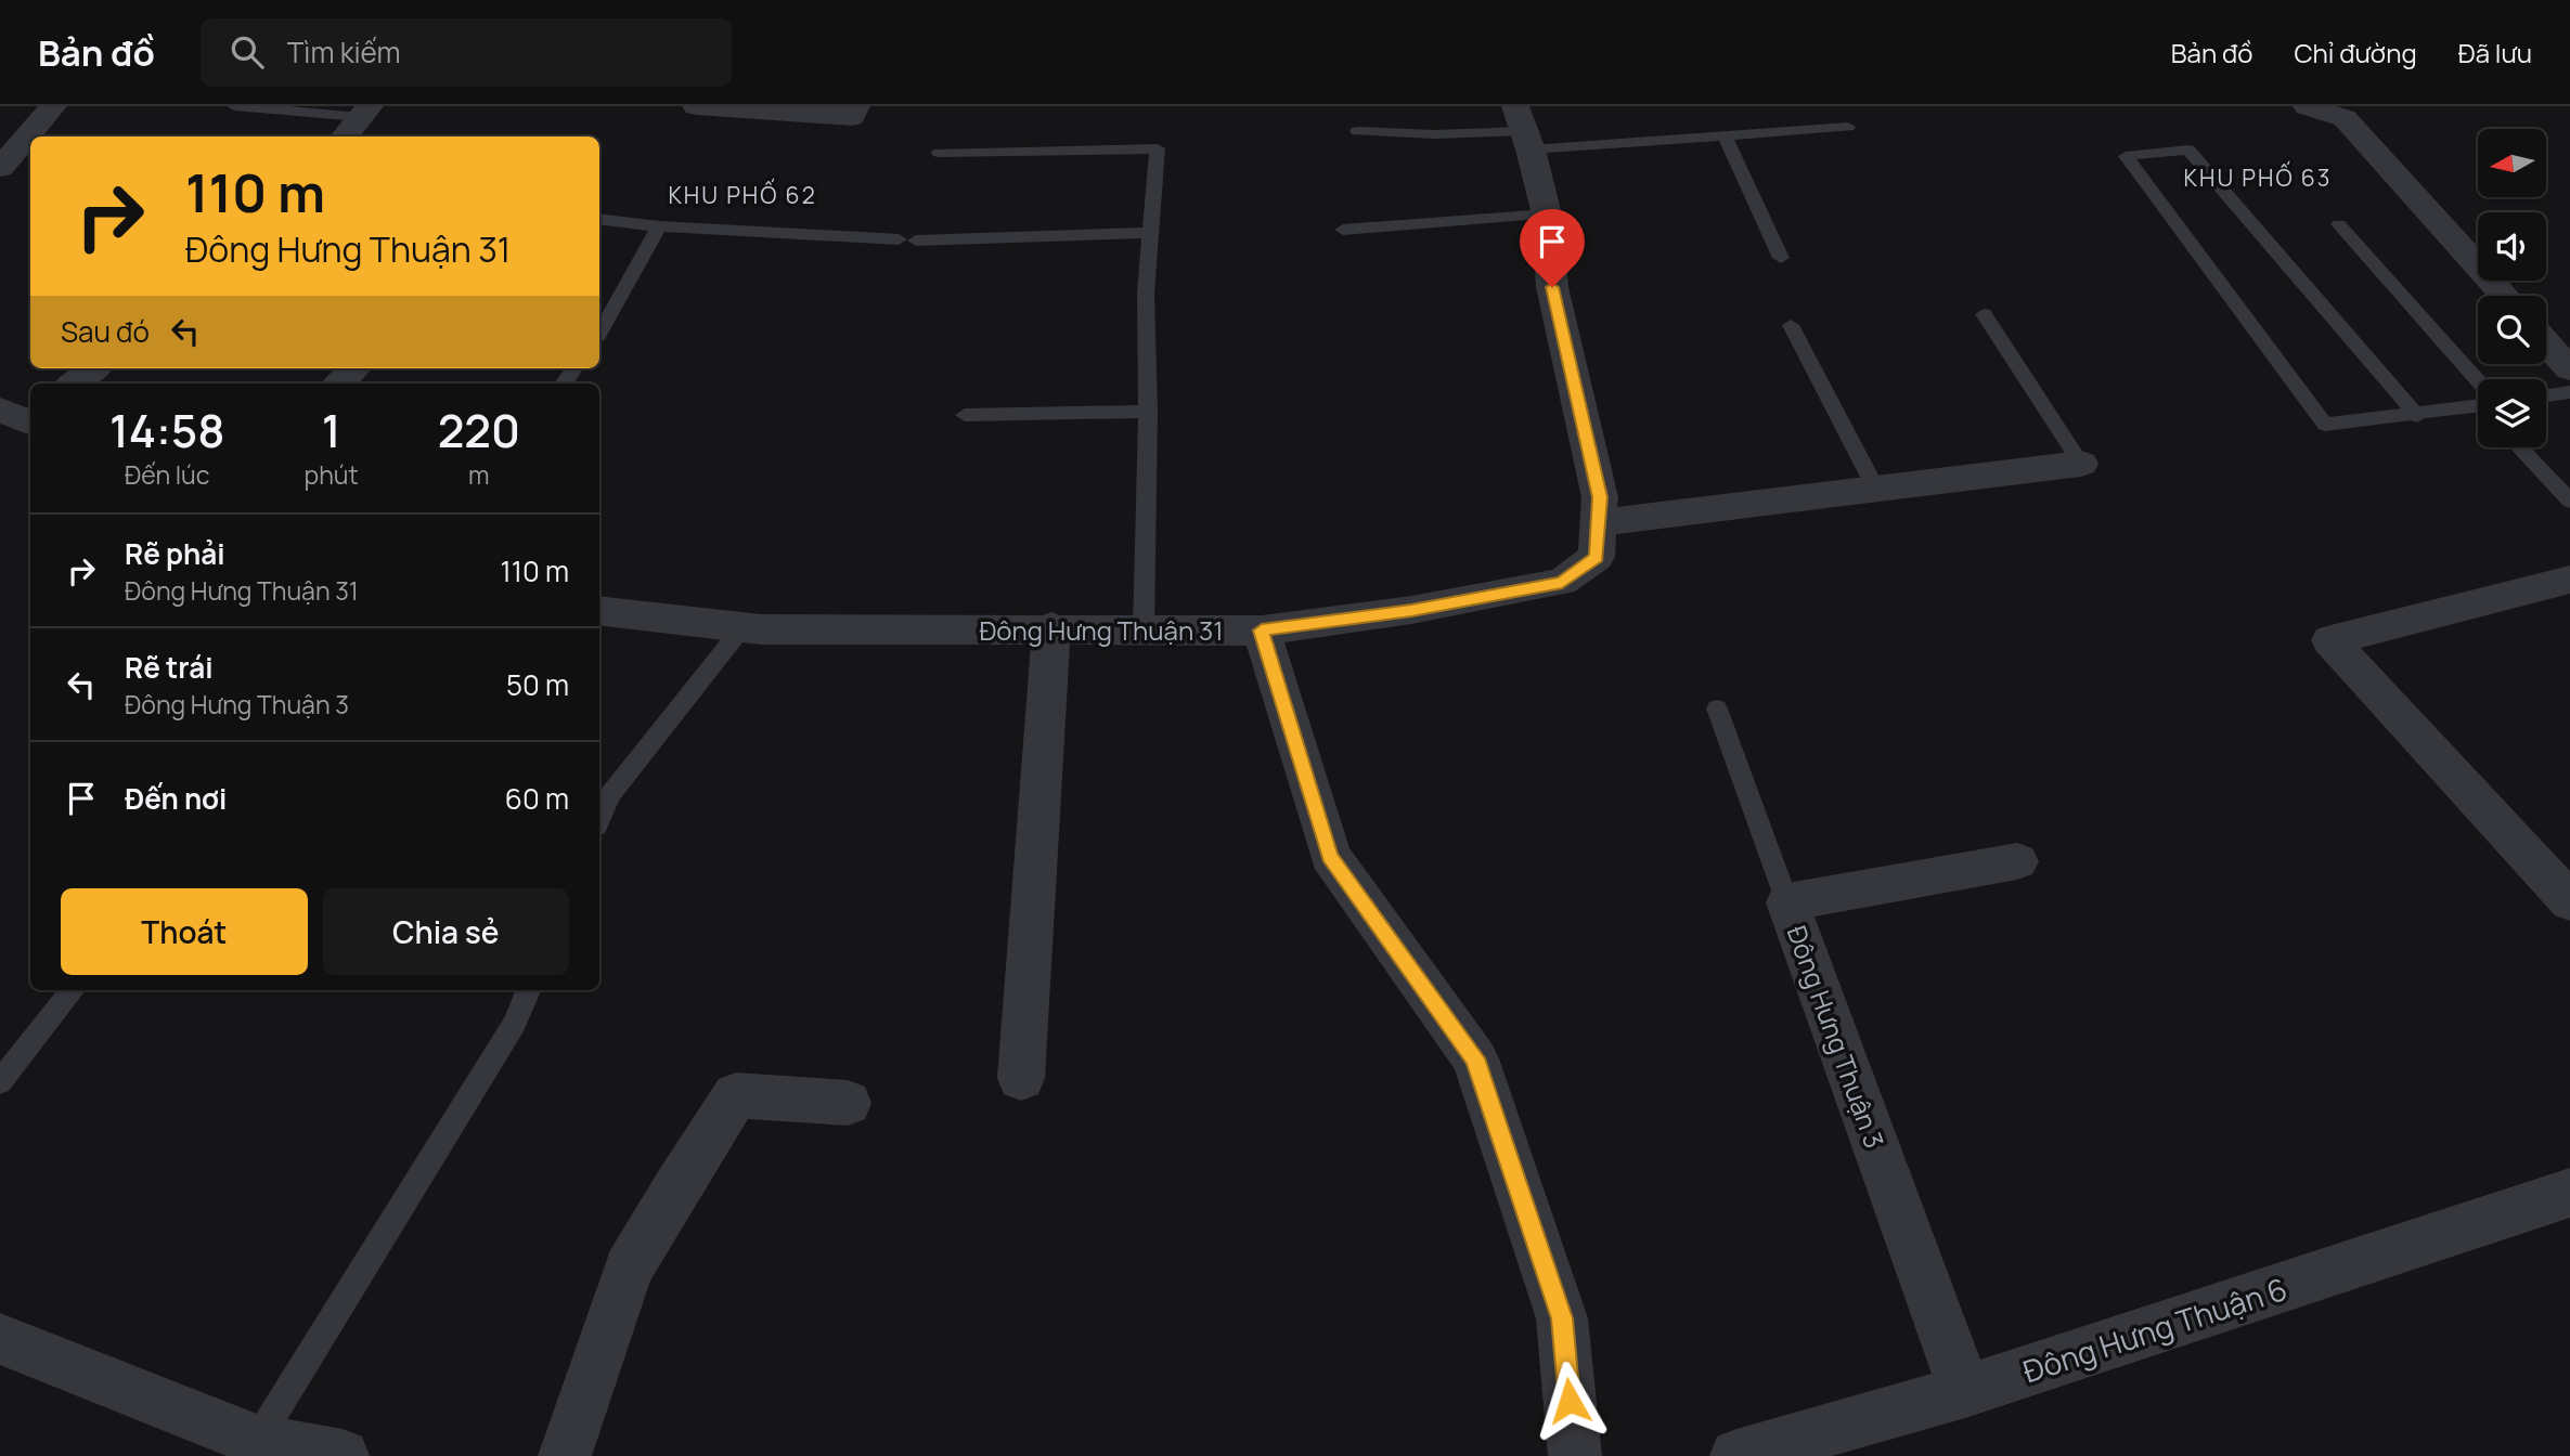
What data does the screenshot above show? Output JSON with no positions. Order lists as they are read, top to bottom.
{
  "streets": {
    "street": ["Đông Hưng Thuận 31", "Đông Hưng Thuận 3", "Đông Hưng Thuận 6"]
  },
  "crossings": [
    ["Đông Hưng Thuận 3", "Đông Hưng Thuận 6"]
  ],
  "districts": ["KHU PHỐ 63", "KHU PHỐ 62"],
  "north": "left",
  "page": {
    "header": "Bản đồ",
    "search": "Tìm kiếm",
    "nav": ["Bản đồ", "Chỉ đường", "Đã lưu"],
    "turn": ["110 m", "Đông Hưng Thuận 31"],
    "then": "Sau đó",
    "eta": [
      "14:58",
      "Đến lúc",
      "1",
      "phút",
      "220",
      "m"
    ],
    "list": [
      {
        "name": "Rẽ phải",
        "note": "Đông Hưng Thuận 31",
        "value": "110 m"
      },
      {
        "name": "Rẽ trái",
        "note": "Đông Hưng Thuận 3",
        "value": "50 m"
      },
      {
        "name": "Đến nơi",
        "value": "60 m"
      }
    ],
    "buttons": ["Thoát", "Chia sẻ"]
  }
}
